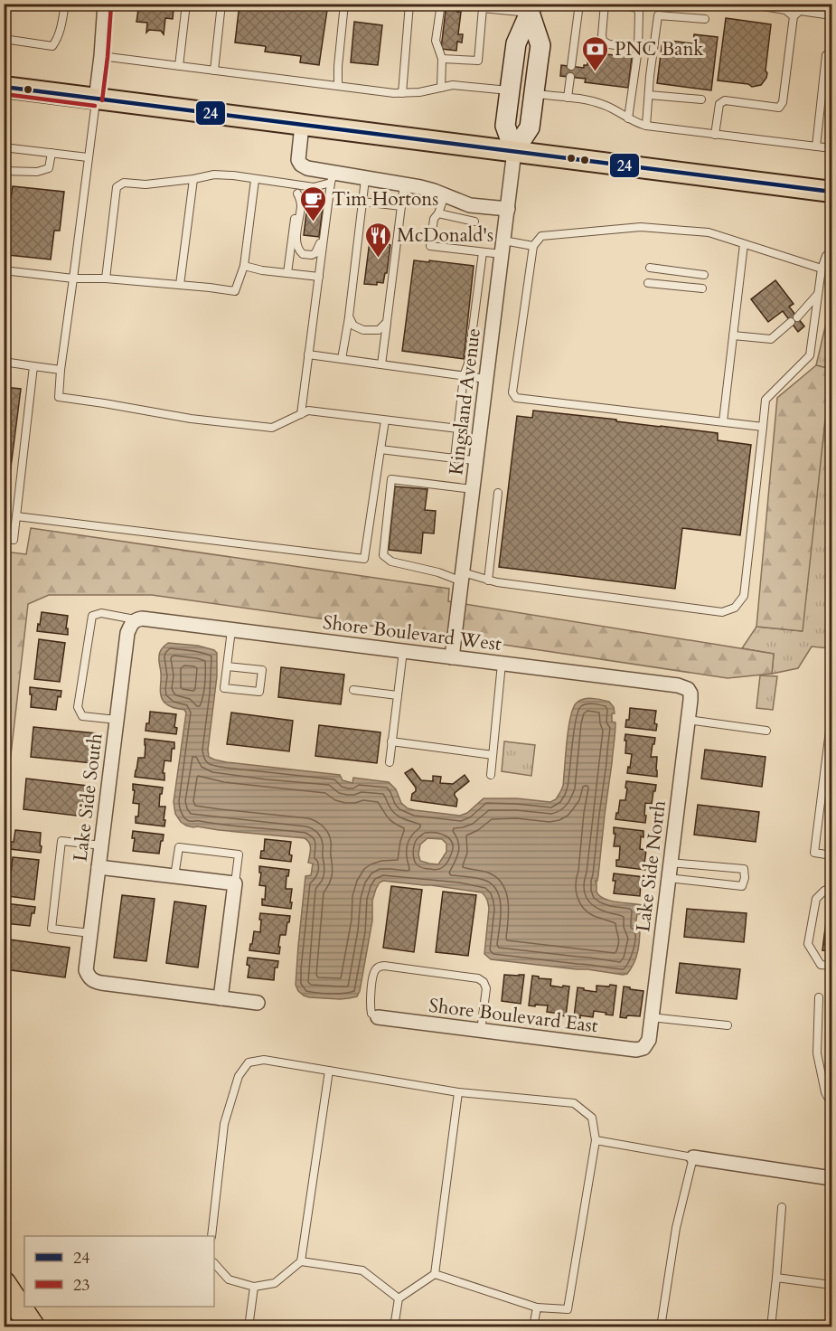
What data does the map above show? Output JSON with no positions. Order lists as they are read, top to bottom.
{
  "streets": {
    "street": [
      "Kingsland Avenue",
      "Shore Boulevard West",
      "Lake Side South",
      "Lake Side North",
      "Shore Boulevard East"
    ]
  },
  "crossings": [
    ["Kingsland Avenue", "Shore Boulevard West"],
    ["Shore Boulevard West", "Lake Side South"],
    ["Shore Boulevard West", "Lake Side North"],
    ["Lake Side North", "Shore Boulevard East"]
  ],
  "places": {
    "bank": ["PNC Bank"],
    "cafe": ["Tim Hortons"],
    "restaurant": ["McDonald's"]
  },
  "lines": ["transit line 23", "transit line 24"],
  "legend": ["24", "23"]
}
